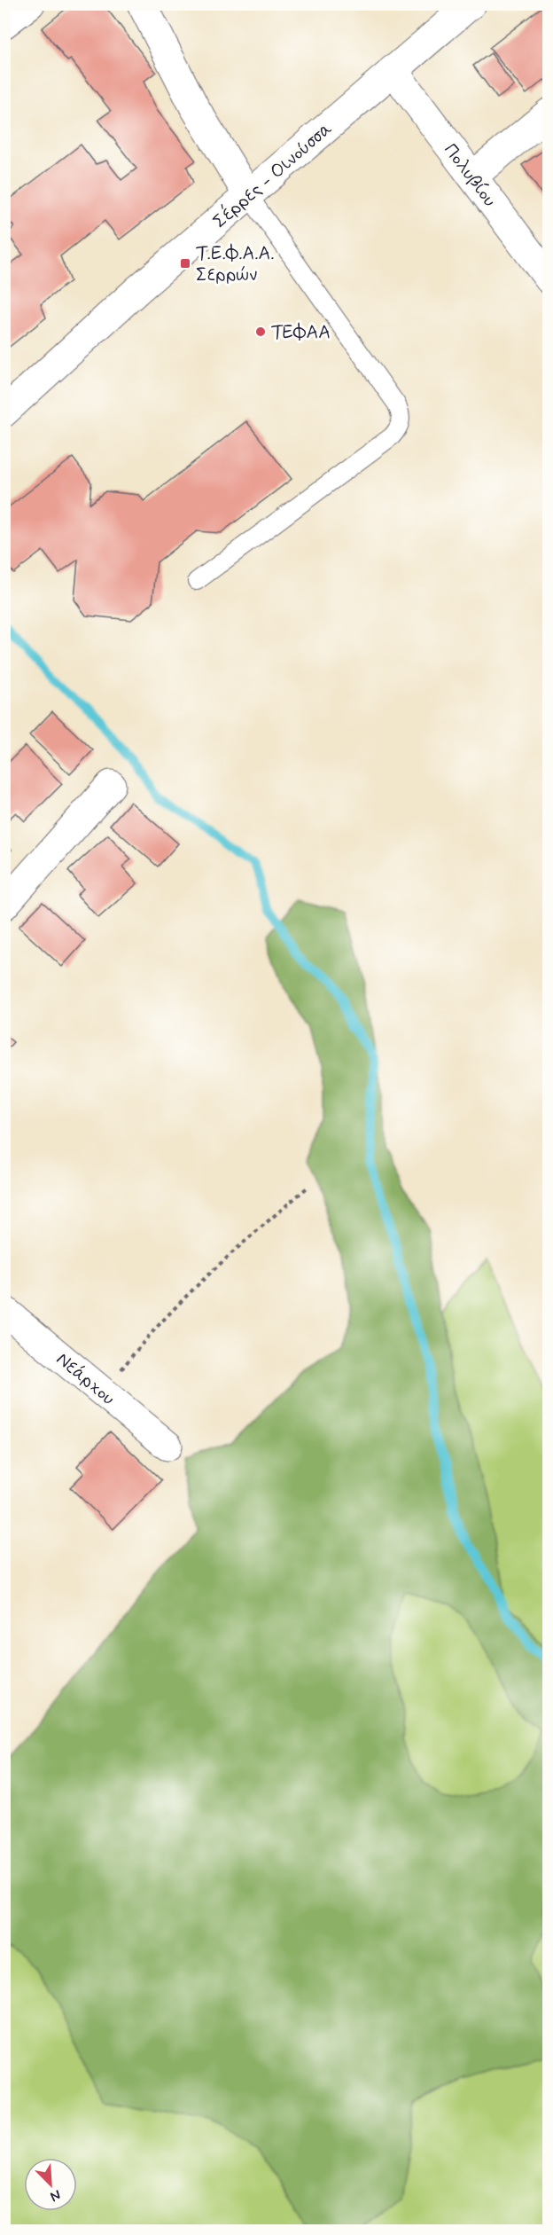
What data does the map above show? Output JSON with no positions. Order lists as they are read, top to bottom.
{
  "streets": {
    "street": ["Σέρρες - Οινούσσα", "Πολυβίου", "Νεάρχου"]
  },
  "crossings": [
    ["Σέρρες - Οινούσσα", "Πολυβίου"]
  ],
  "places": {
    "transit": ["Τ.Ε.Φ.Α.Α. Σερρών"],
    "other": ["ΤΕΦΑΑ"]
  },
  "north": "bottom right"
}
